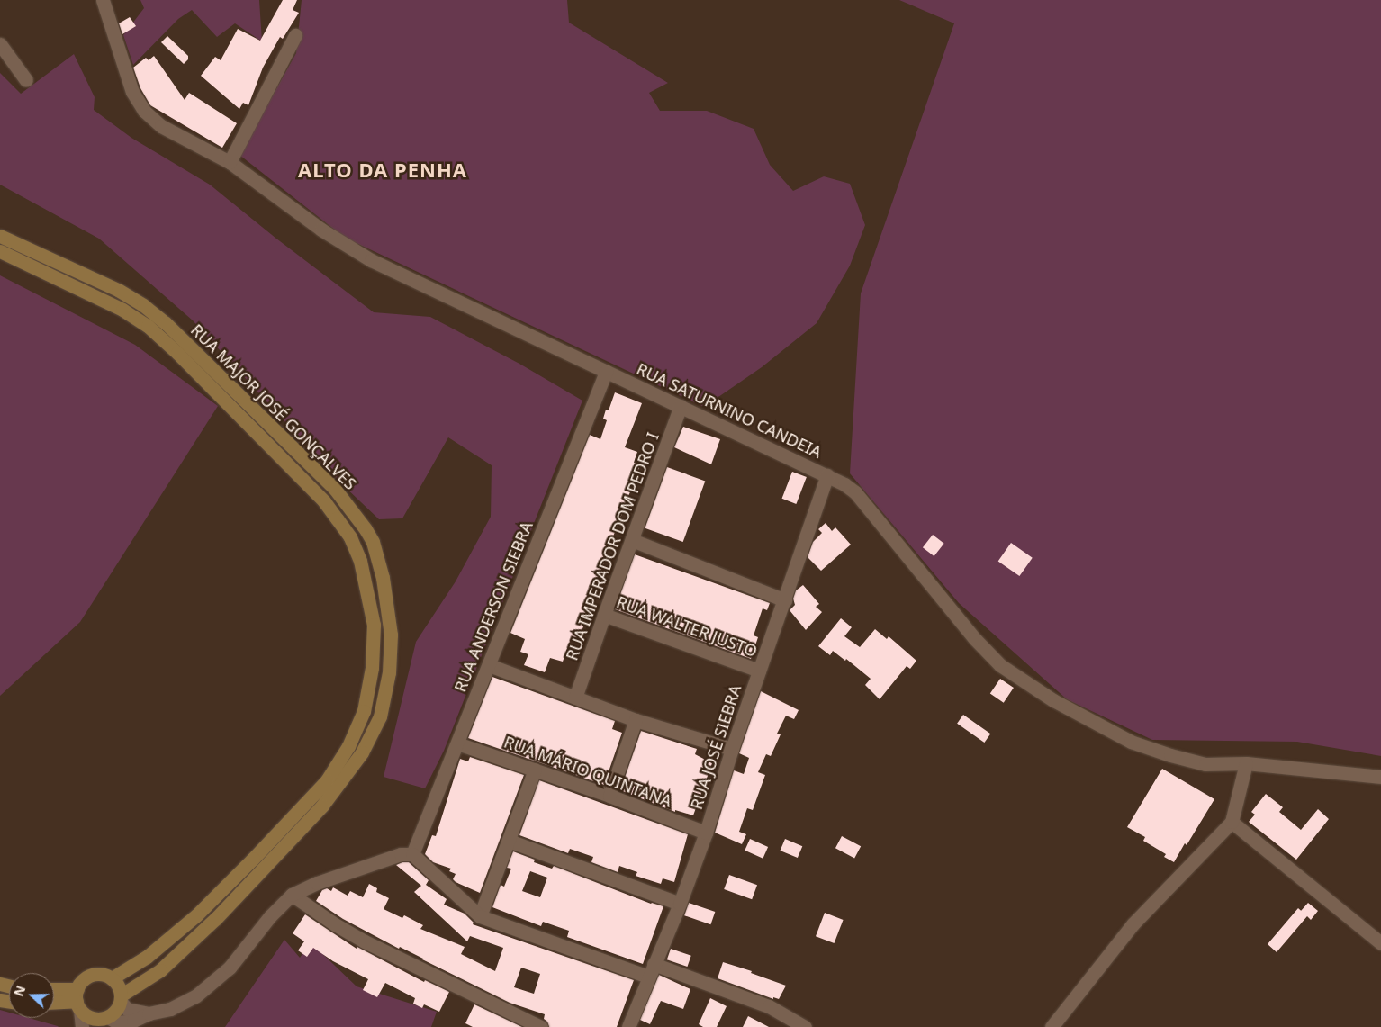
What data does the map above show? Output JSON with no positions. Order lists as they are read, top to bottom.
{
  "streets": {
    "street": [
      "RUA MAJOR JOSÉ GONÇALVES",
      "RUA SATURNINO CANDEIA",
      "RUA IMPERADOR DOM PEDRO I",
      "RUA ANDERSON SIEBRA",
      "RUA WALTER JUSTO",
      "RUA JOSÉ SIEBRA",
      "RUA MÁRIO QUINTANA"
    ]
  },
  "crossings": [
    ["RUA SATURNINO CANDEIA", "RUA IMPERADOR DOM PEDRO I"],
    ["RUA SATURNINO CANDEIA", "RUA ANDERSON SIEBRA"],
    ["RUA SATURNINO CANDEIA", "RUA JOSÉ SIEBRA"],
    ["RUA IMPERADOR DOM PEDRO I", "RUA WALTER JUSTO"],
    ["RUA ANDERSON SIEBRA", "RUA MÁRIO QUINTANA"],
    ["RUA WALTER JUSTO", "RUA JOSÉ SIEBRA"],
    ["RUA JOSÉ SIEBRA", "RUA MÁRIO QUINTANA"]
  ],
  "districts": ["ALTO DA PENHA"],
  "north": "left"
}
